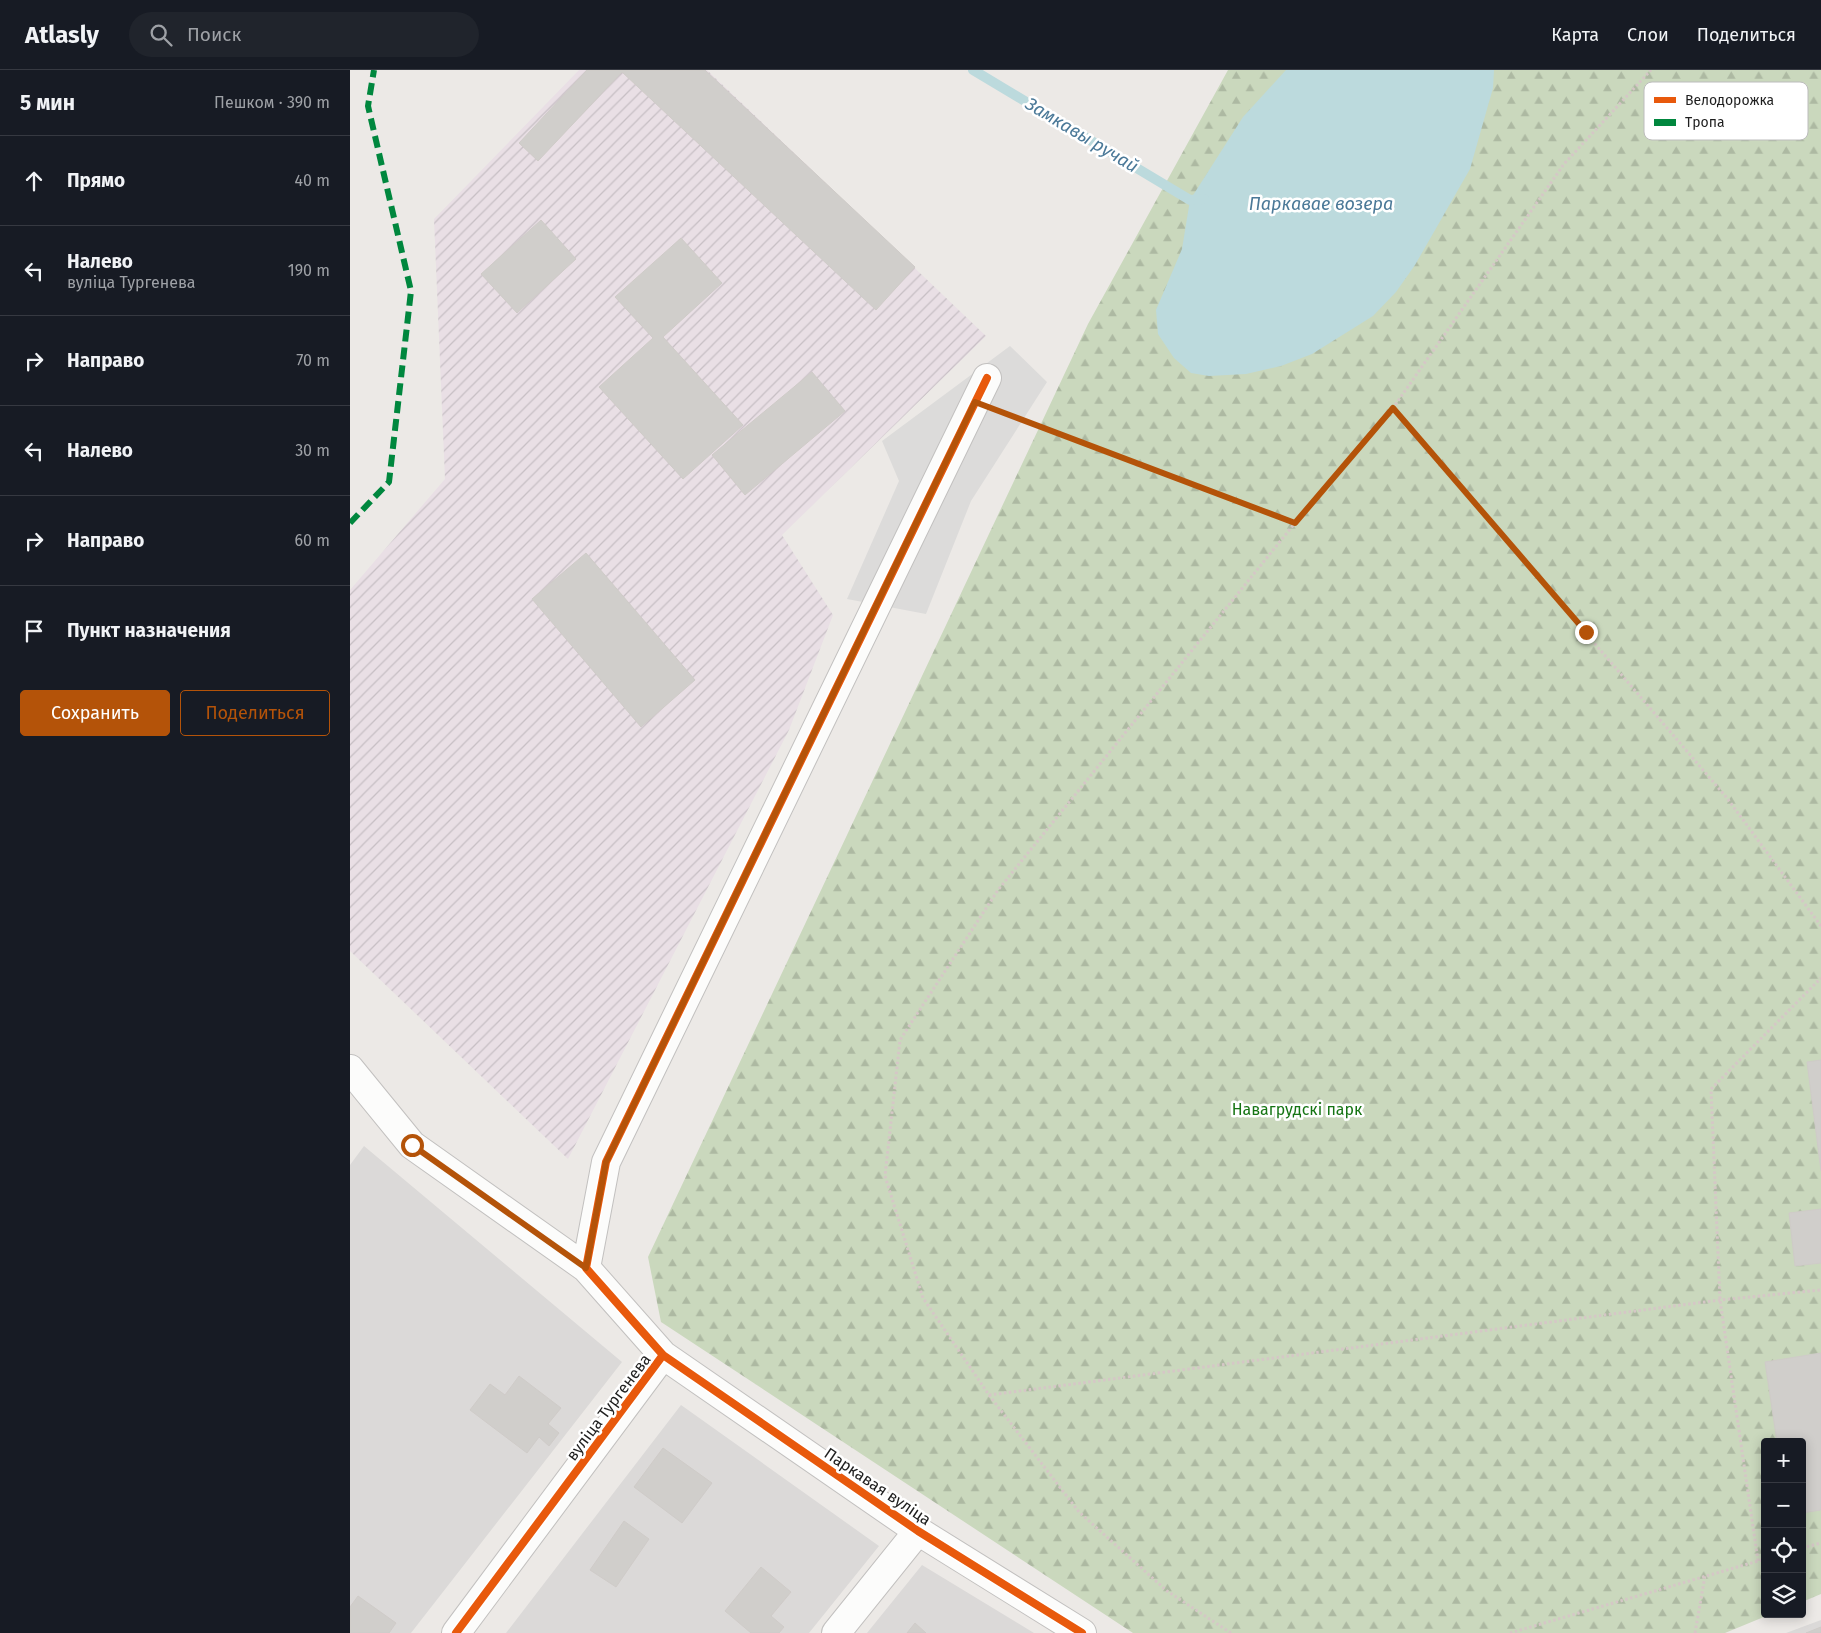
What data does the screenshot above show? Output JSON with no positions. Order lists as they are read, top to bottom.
{
  "streets": {
    "street": ["вуліца Тургенева", "Паркавая вуліца"]
  },
  "crossings": [
    ["вуліца Тургенева", "Паркавая вуліца"]
  ],
  "water": ["Замкавы ручай", "Паркавае возера"],
  "parks": ["Навагрудскі парк"],
  "legend": ["Велодорожка", "Тропа"],
  "page": {
    "header": "Atlasly",
    "search": "Поиск",
    "nav": ["Карта", "Слои", "Поделиться"],
    "heading": ["5 мин", "Пешком · 390 m"],
    "list": [
      ["Прямо", "40 m"],
      ["Налево", "вуліца Тургенева", "190 m"],
      ["Направо", "70 m"],
      ["Налево", "30 m"],
      ["Направо", "60 m"],
      "Пункт назначения"
    ],
    "buttons": ["Сохранить", "Поделиться"],
    "map_buttons": ["+", "−"]
  }
}
